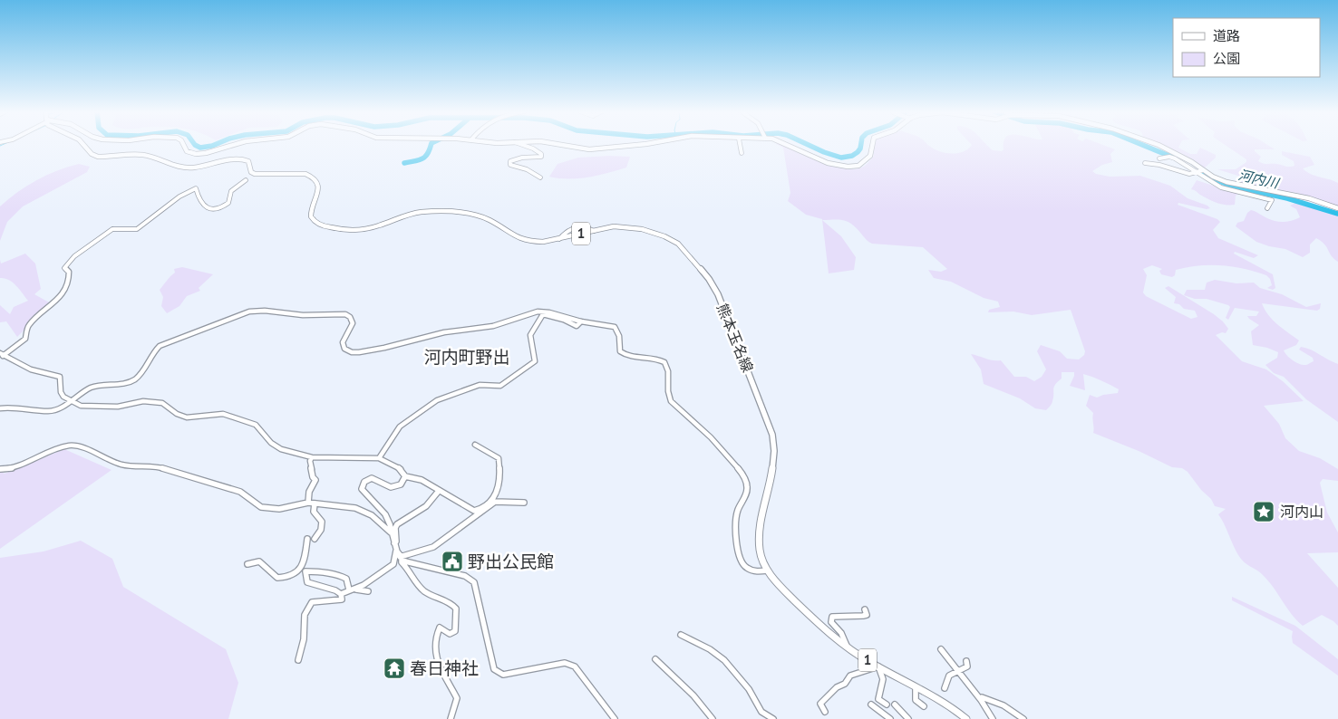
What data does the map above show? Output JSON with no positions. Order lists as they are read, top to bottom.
{
  "streets": {
    "main road": ["1", "熊本玉名線"]
  },
  "districts": ["河内町野出"],
  "water": ["河内川"],
  "places": {
    "place": ["河内山"],
    "public building": ["野出公民館"],
    "temple": ["春日神社"]
  },
  "legend": ["道路", "公園"]
}
